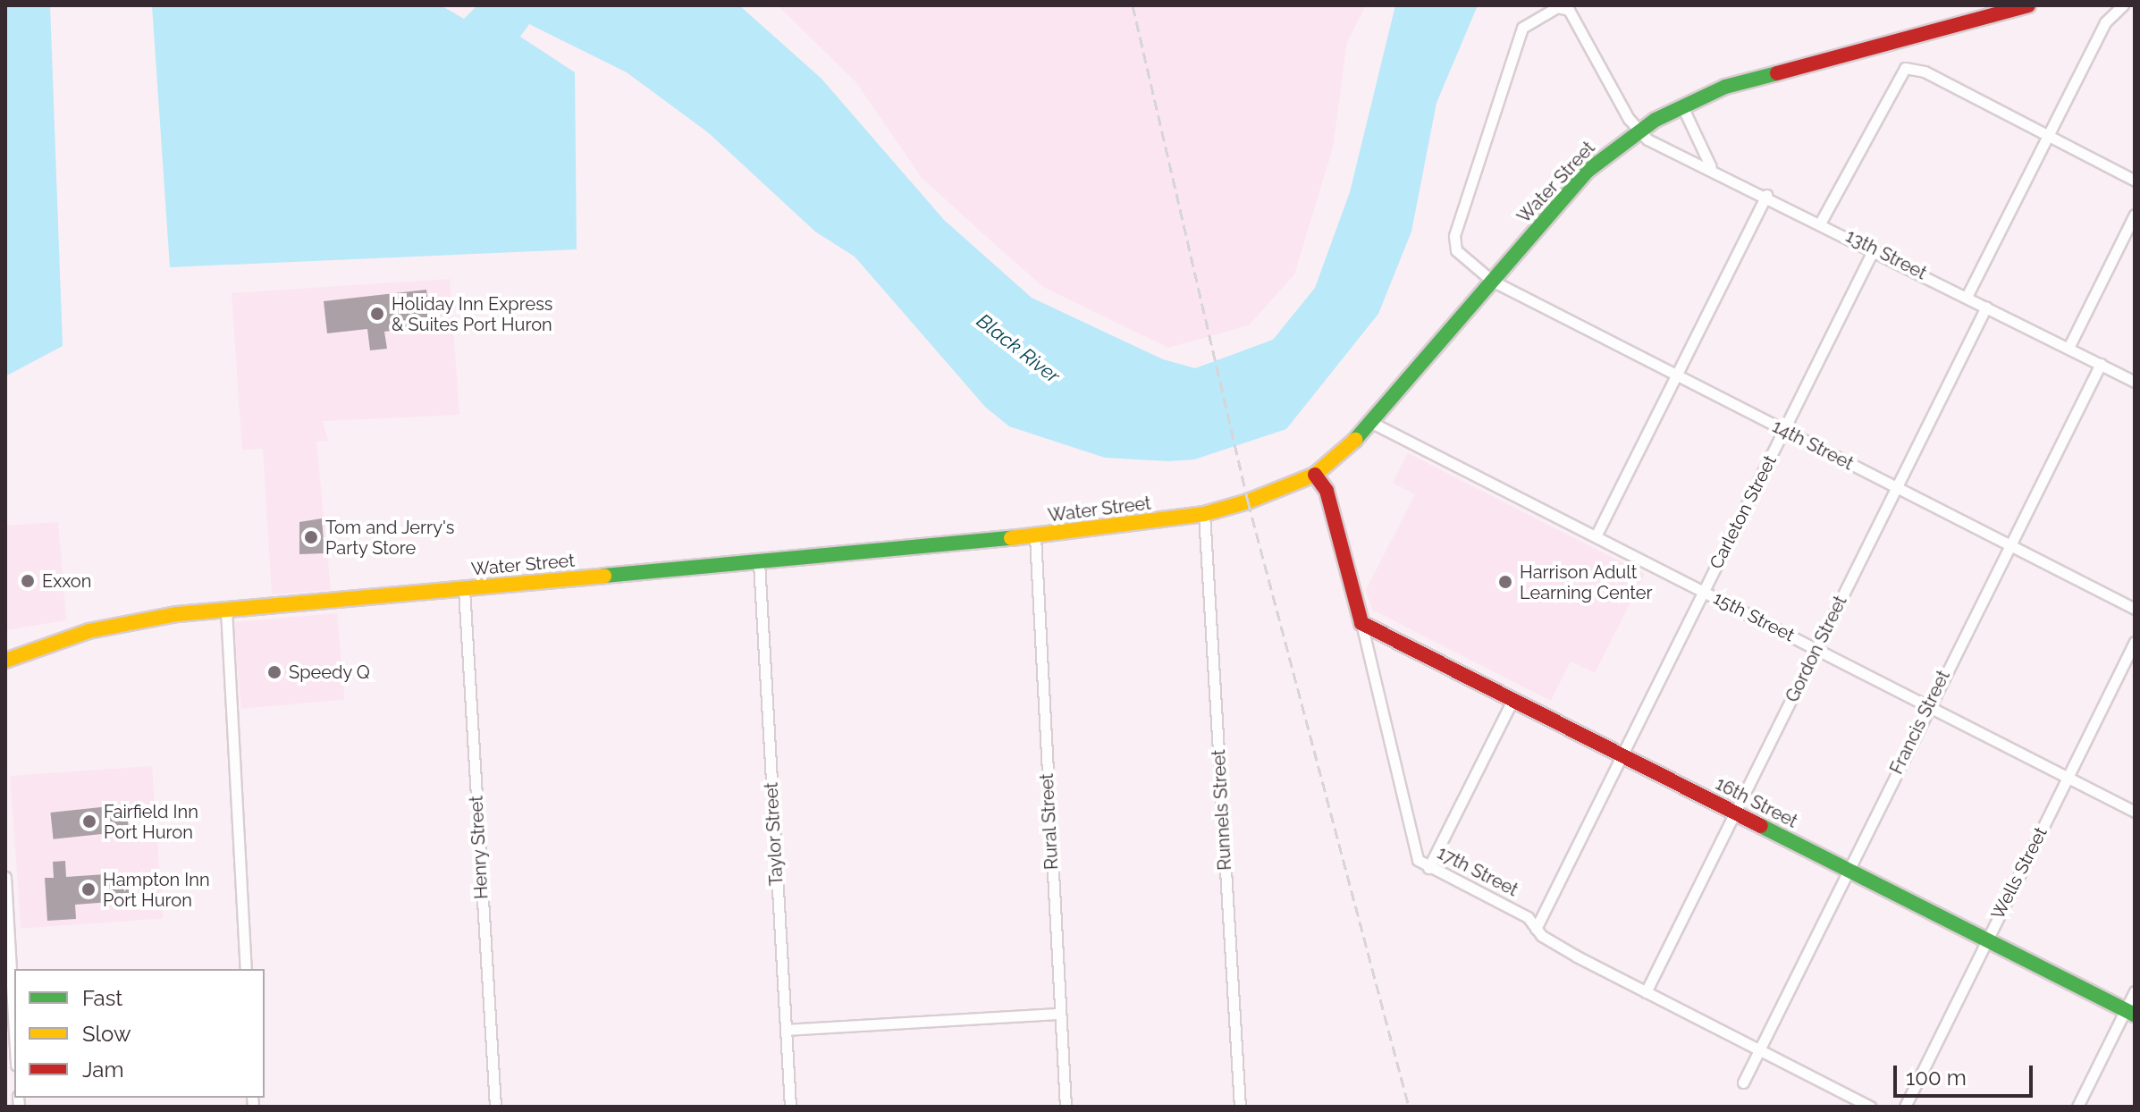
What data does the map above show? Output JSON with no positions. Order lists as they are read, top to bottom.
{
  "streets": {
    "street": [
      "Water Street",
      "13th Street",
      "14th Street",
      "Carleton Street",
      "15th Street",
      "Gordon Street",
      "Francis Street",
      "16th Street",
      "Runnels Street",
      "Rural Street",
      "Taylor Street",
      "Henry Street",
      "17th Street",
      "Wells Street"
    ]
  },
  "crossings": [
    ["Water Street", "13th Street"],
    ["Water Street", "14th Street"],
    ["Water Street", "15th Street"],
    ["Water Street", "Runnels Street"],
    ["Water Street", "Rural Street"],
    ["Water Street", "Taylor Street"],
    ["Water Street", "Henry Street"],
    ["Water Street", "17th Street"],
    ["13th Street", "14th Street"],
    ["13th Street", "Carleton Street"],
    ["13th Street", "Gordon Street"],
    ["13th Street", "Francis Street"],
    ["14th Street", "Carleton Street"],
    ["14th Street", "Gordon Street"],
    ["14th Street", "Francis Street"],
    ["Carleton Street", "15th Street"],
    ["Carleton Street", "16th Street"],
    ["Carleton Street", "17th Street"],
    ["15th Street", "Gordon Street"],
    ["15th Street", "Francis Street"],
    ["15th Street", "Wells Street"],
    ["Gordon Street", "16th Street"],
    ["Gordon Street", "17th Street"],
    ["Francis Street", "16th Street"],
    ["Francis Street", "17th Street"],
    ["16th Street", "17th Street"],
    ["16th Street", "Wells Street"]
  ],
  "water": ["Black River"],
  "places": [
    "Holiday Inn Express & Suites Port Huron",
    "Tom and Jerry's Party Store",
    "Exxon",
    "Harrison Adult Learning Center",
    "Speedy Q",
    "Fairfield Inn Port Huron",
    "Hampton Inn Port Huron"
  ],
  "legend": ["Fast", "Slow", "Jam"],
  "scale_bar": "100 m"
}
